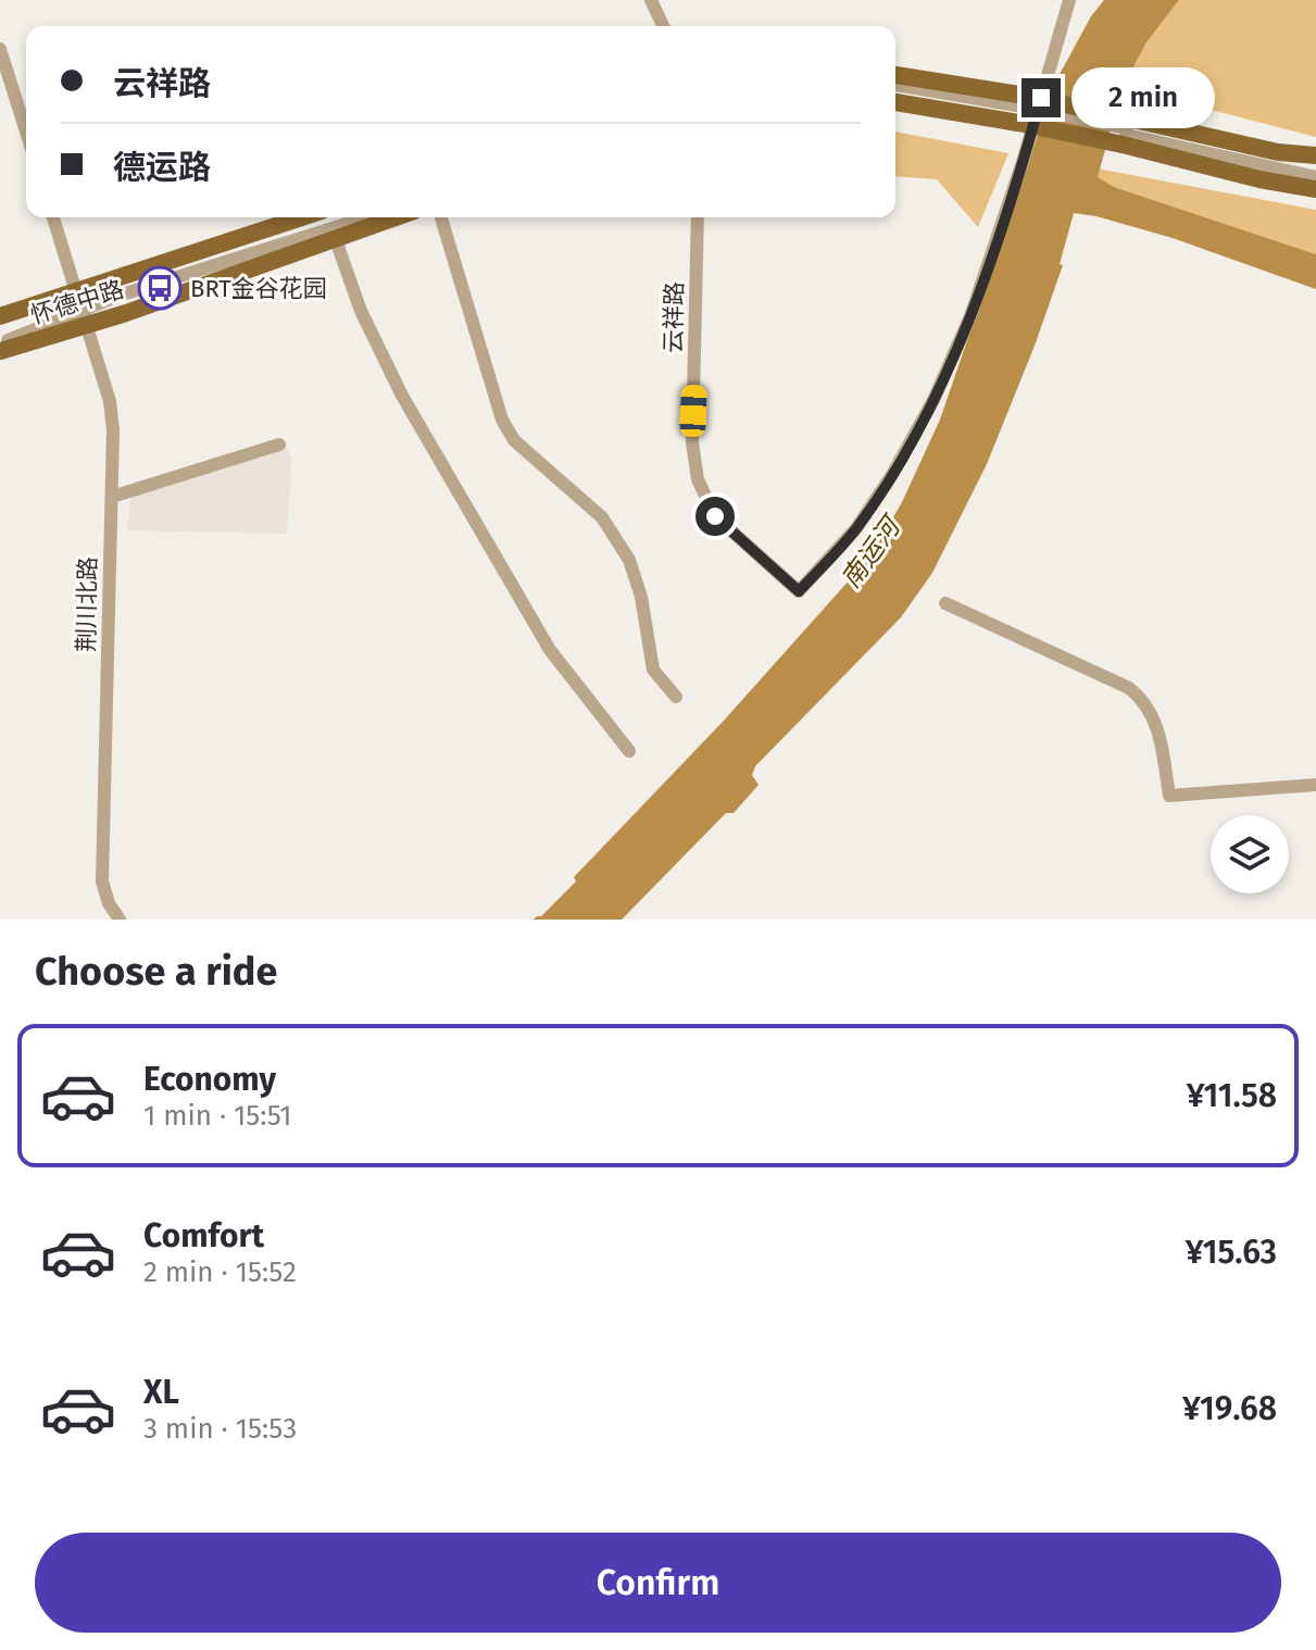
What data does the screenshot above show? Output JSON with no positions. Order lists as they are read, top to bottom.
{
  "streets": {
    "main road": ["怀德中路"],
    "street": ["云祥路", "荆川北路"]
  },
  "crossings": [
    ["怀德中路", "荆川北路"]
  ],
  "water": ["南运河"],
  "places": {
    "bus stop": ["BRT金谷花园"]
  },
  "page": {
    "banner": ["云祥路", "德运路"],
    "bubble": "2 min",
    "heading": "Choose a ride",
    "list": [
      {
        "name": "Economy",
        "note": "1 min · 15:51",
        "value": "¥11.58"
      },
      {
        "name": "Comfort",
        "note": "2 min · 15:52",
        "value": "¥15.63"
      },
      {
        "name": "XL",
        "note": "3 min · 15:53",
        "value": "¥19.68"
      }
    ],
    "buttons": "Confirm"
  }
}
